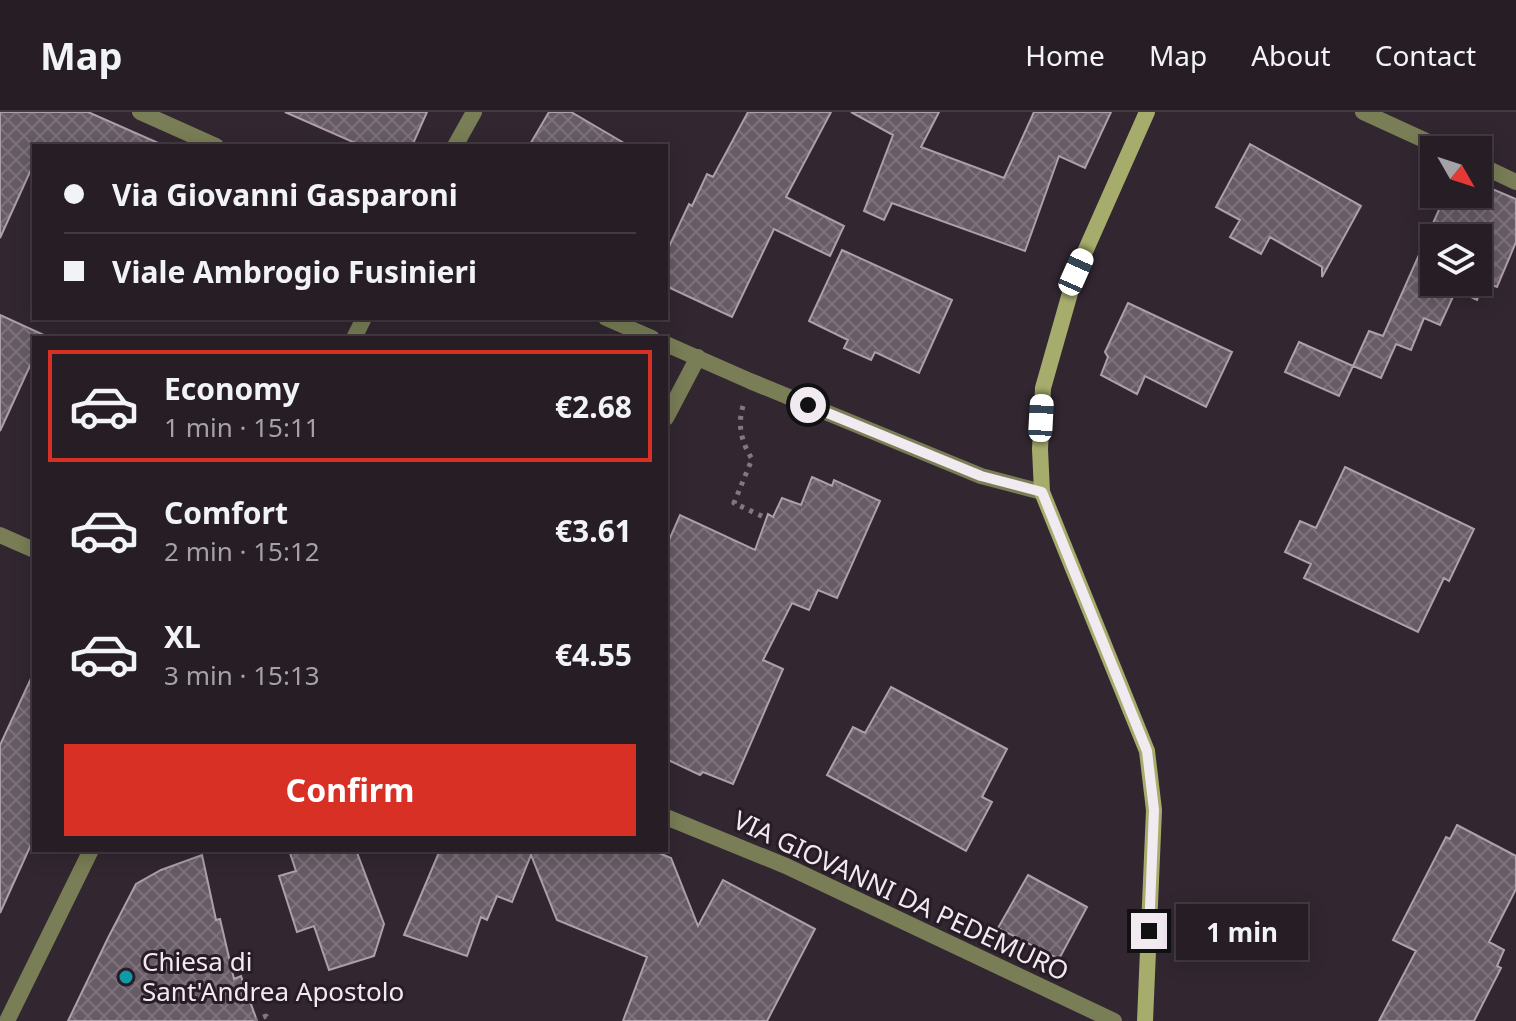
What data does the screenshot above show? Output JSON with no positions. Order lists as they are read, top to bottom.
{
  "streets": {
    "street": ["VIA GIOVANNI DA PEDEMURO"]
  },
  "places": ["Chiesa di Sant'Andrea Apostolo"],
  "north": "bottom right",
  "page": {
    "header": "Map",
    "nav": [
      "Home",
      "Map",
      "About",
      "Contact"
    ],
    "banner": ["Via Giovanni Gasparoni", "Viale Ambrogio Fusinieri"],
    "list": [
      {
        "name": "Economy",
        "note": "1 min · 15:11",
        "value": "€2.68"
      },
      {
        "name": "Comfort",
        "note": "2 min · 15:12",
        "value": "€3.61"
      },
      {
        "name": "XL",
        "note": "3 min · 15:13",
        "value": "€4.55"
      }
    ],
    "buttons": "Confirm",
    "bubble": "1 min"
  }
}
